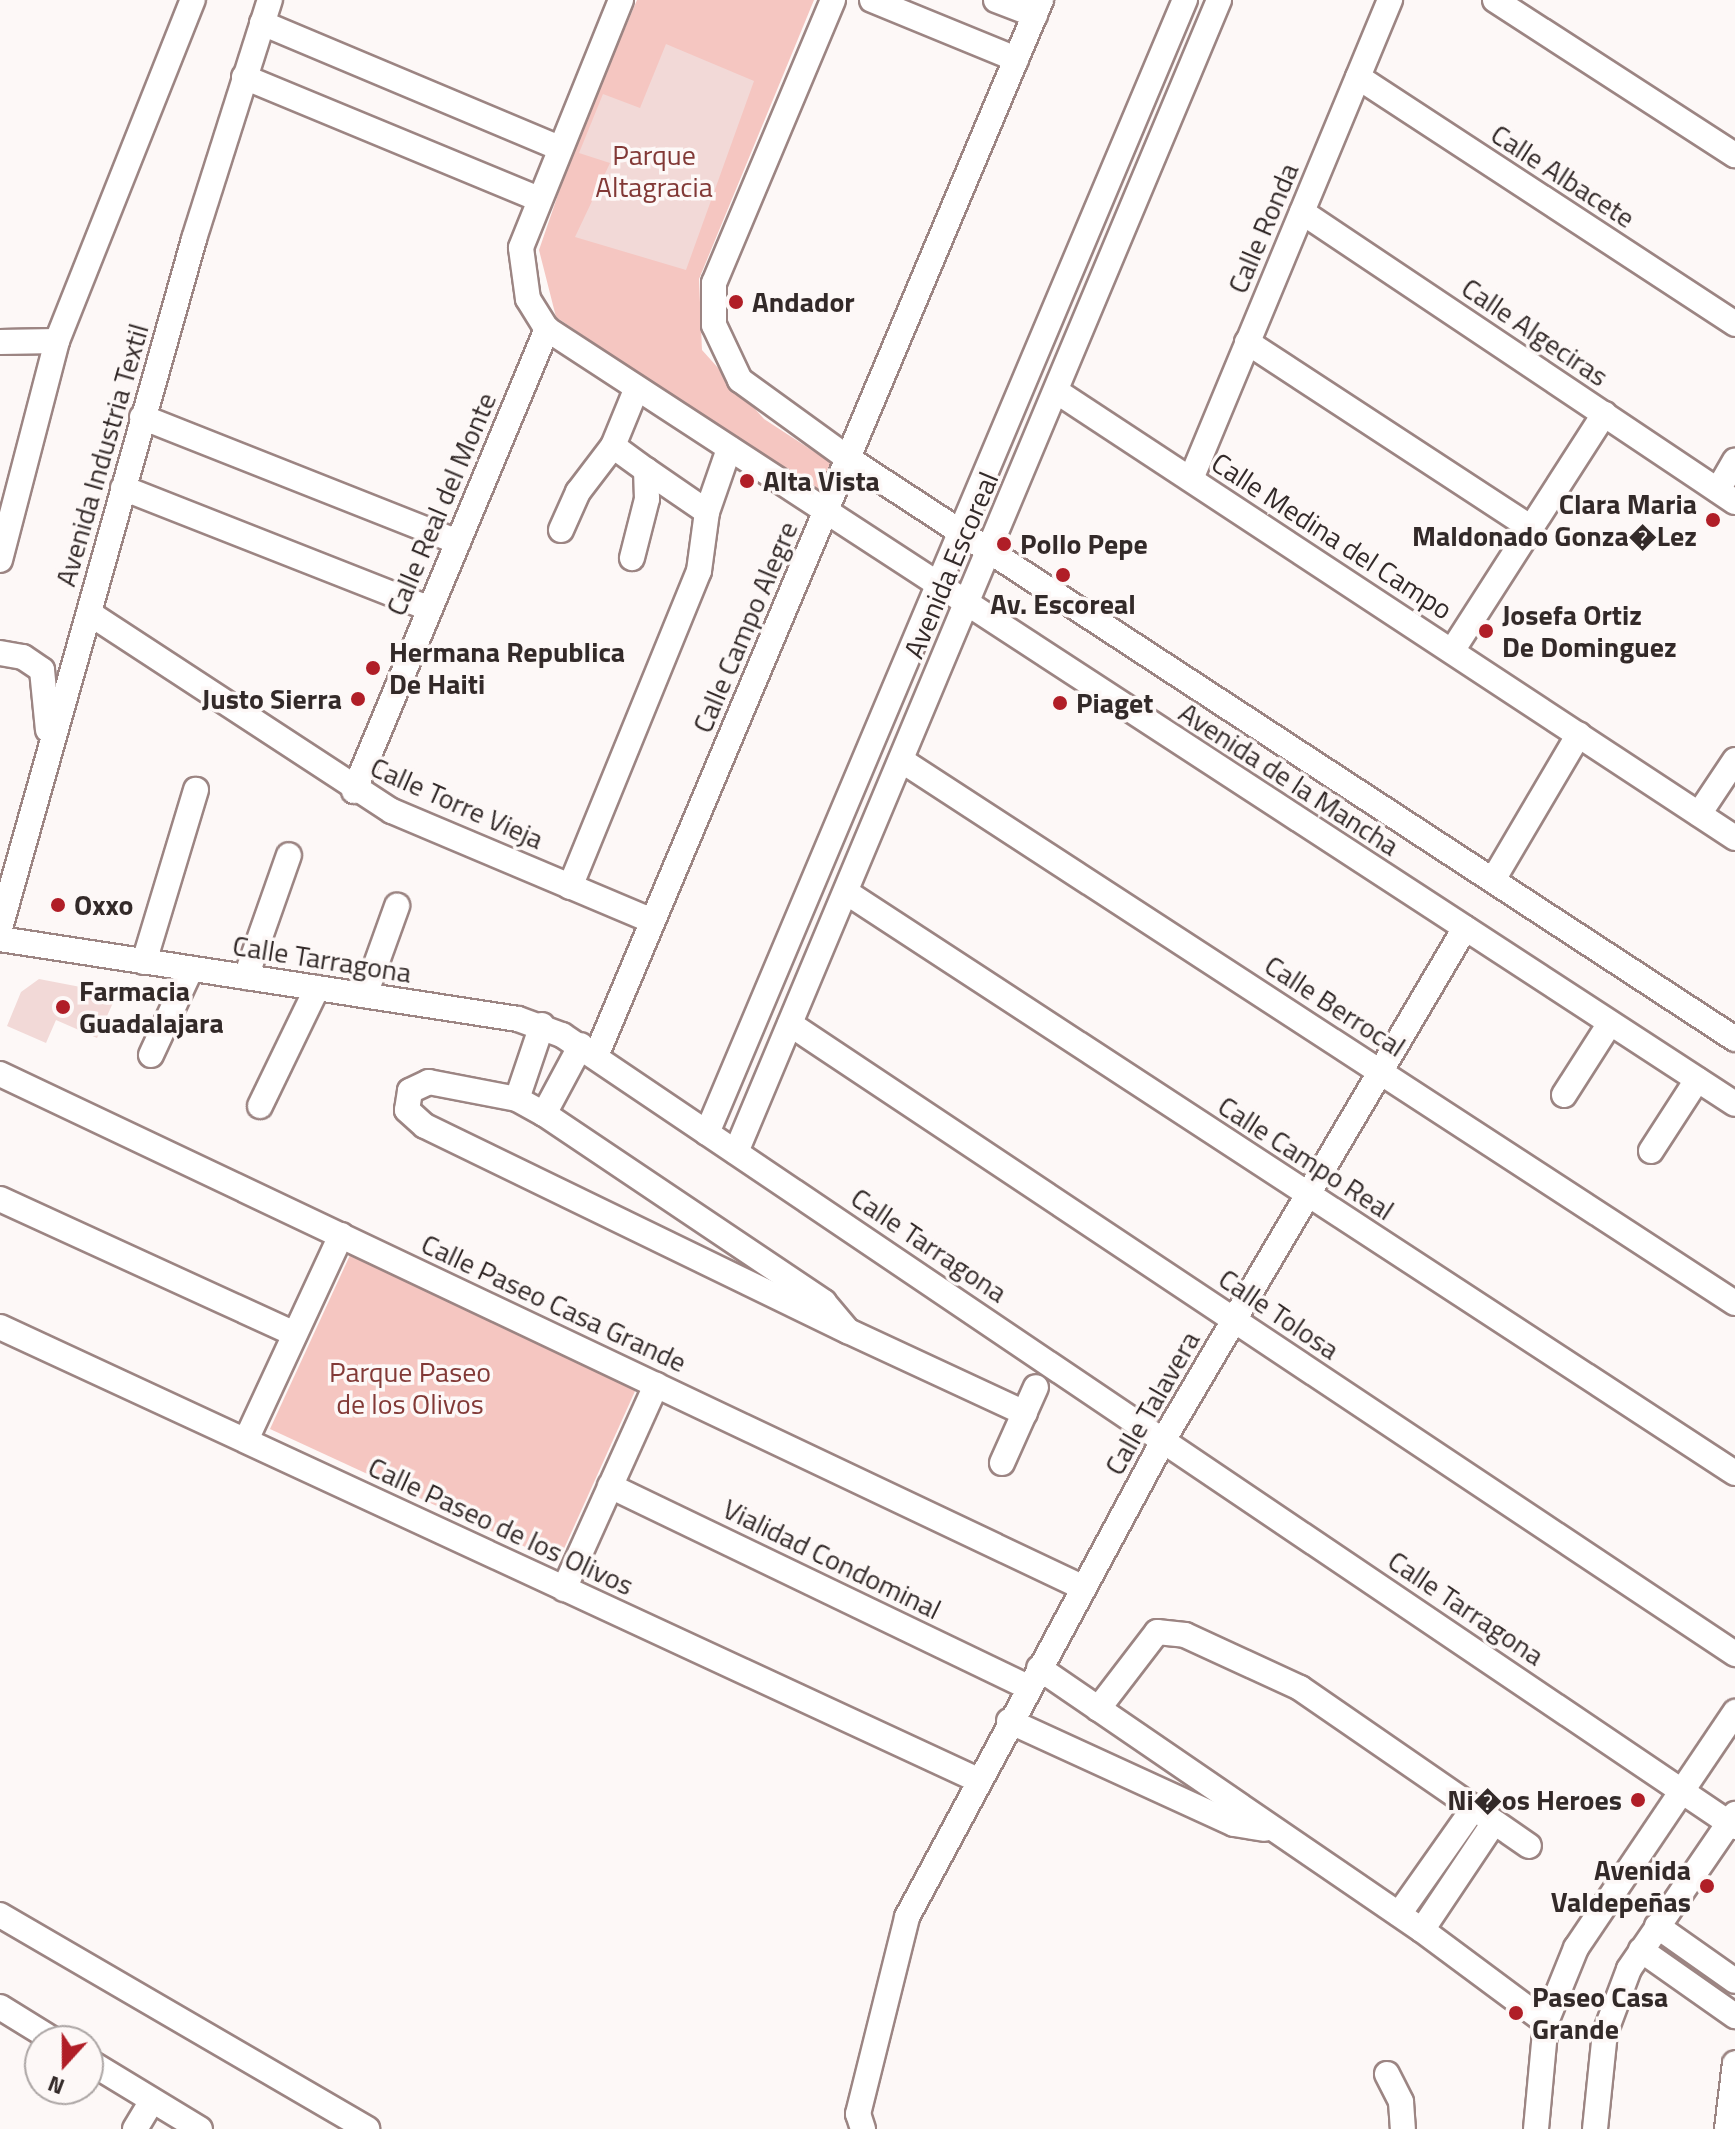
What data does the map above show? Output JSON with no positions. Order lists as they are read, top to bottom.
{
  "streets": {
    "street": [
      "Calle Albacete",
      "Calle Ronda",
      "Calle Algeciras",
      "Avenida Industria Textil",
      "Calle Real del Monte",
      "Calle Medina del Campo",
      "Avenida Escoreal",
      "Calle Campo Alegre",
      "Avenida de la Mancha",
      "Calle Torre Vieja",
      "Calle Tarragona",
      "Calle Berrocal",
      "Calle Campo Real",
      "Calle Paseo Casa Grande",
      "Calle Tolosa",
      "Calle Talavera",
      "Calle Paseo de los Olivos",
      "Vialidad Condominal"
    ]
  },
  "crossings": [
    ["Calle Albacete", "Calle Ronda"],
    ["Calle Ronda", "Calle Algeciras"],
    ["Calle Ronda", "Calle Medina del Campo"],
    ["Avenida Industria Textil", "Calle Torre Vieja"],
    ["Calle Real del Monte", "Avenida de la Mancha"],
    ["Calle Real del Monte", "Calle Torre Vieja"],
    ["Calle Medina del Campo", "Avenida Escoreal"],
    ["Avenida Escoreal", "Avenida de la Mancha"],
    ["Avenida Escoreal", "Calle Tarragona"],
    ["Avenida Escoreal", "Calle Berrocal"],
    ["Avenida Escoreal", "Calle Campo Real"],
    ["Avenida Escoreal", "Calle Tolosa"],
    ["Calle Campo Alegre", "Avenida de la Mancha"],
    ["Calle Campo Alegre", "Calle Torre Vieja"],
    ["Calle Campo Alegre", "Calle Tarragona"],
    ["Avenida de la Mancha", "Calle Talavera"],
    ["Calle Tarragona", "Calle Talavera"],
    ["Calle Berrocal", "Calle Talavera"],
    ["Calle Campo Real", "Calle Talavera"],
    ["Calle Paseo Casa Grande", "Calle Talavera"],
    ["Calle Tolosa", "Calle Talavera"],
    ["Calle Talavera", "Calle Paseo de los Olivos"],
    ["Calle Talavera", "Vialidad Condominal"]
  ],
  "parks": ["Parque Altagracia", "Parque Paseo de los Olivos"],
  "places": [
    "Andador",
    "Alta Vista",
    "Clara Maria Maldonado Gonza�Lez",
    "Pollo Pepe",
    "Av. Escoreal",
    "Josefa Ortiz De Dominguez",
    "Hermana Republica De Haiti",
    "Justo Sierra",
    "Piaget",
    "Oxxo",
    "Farmacia Guadalajara",
    "Ni�os Heroes",
    "Avenida Valdepeñas",
    "Paseo Casa Grande"
  ],
  "north": "bottom"
}
